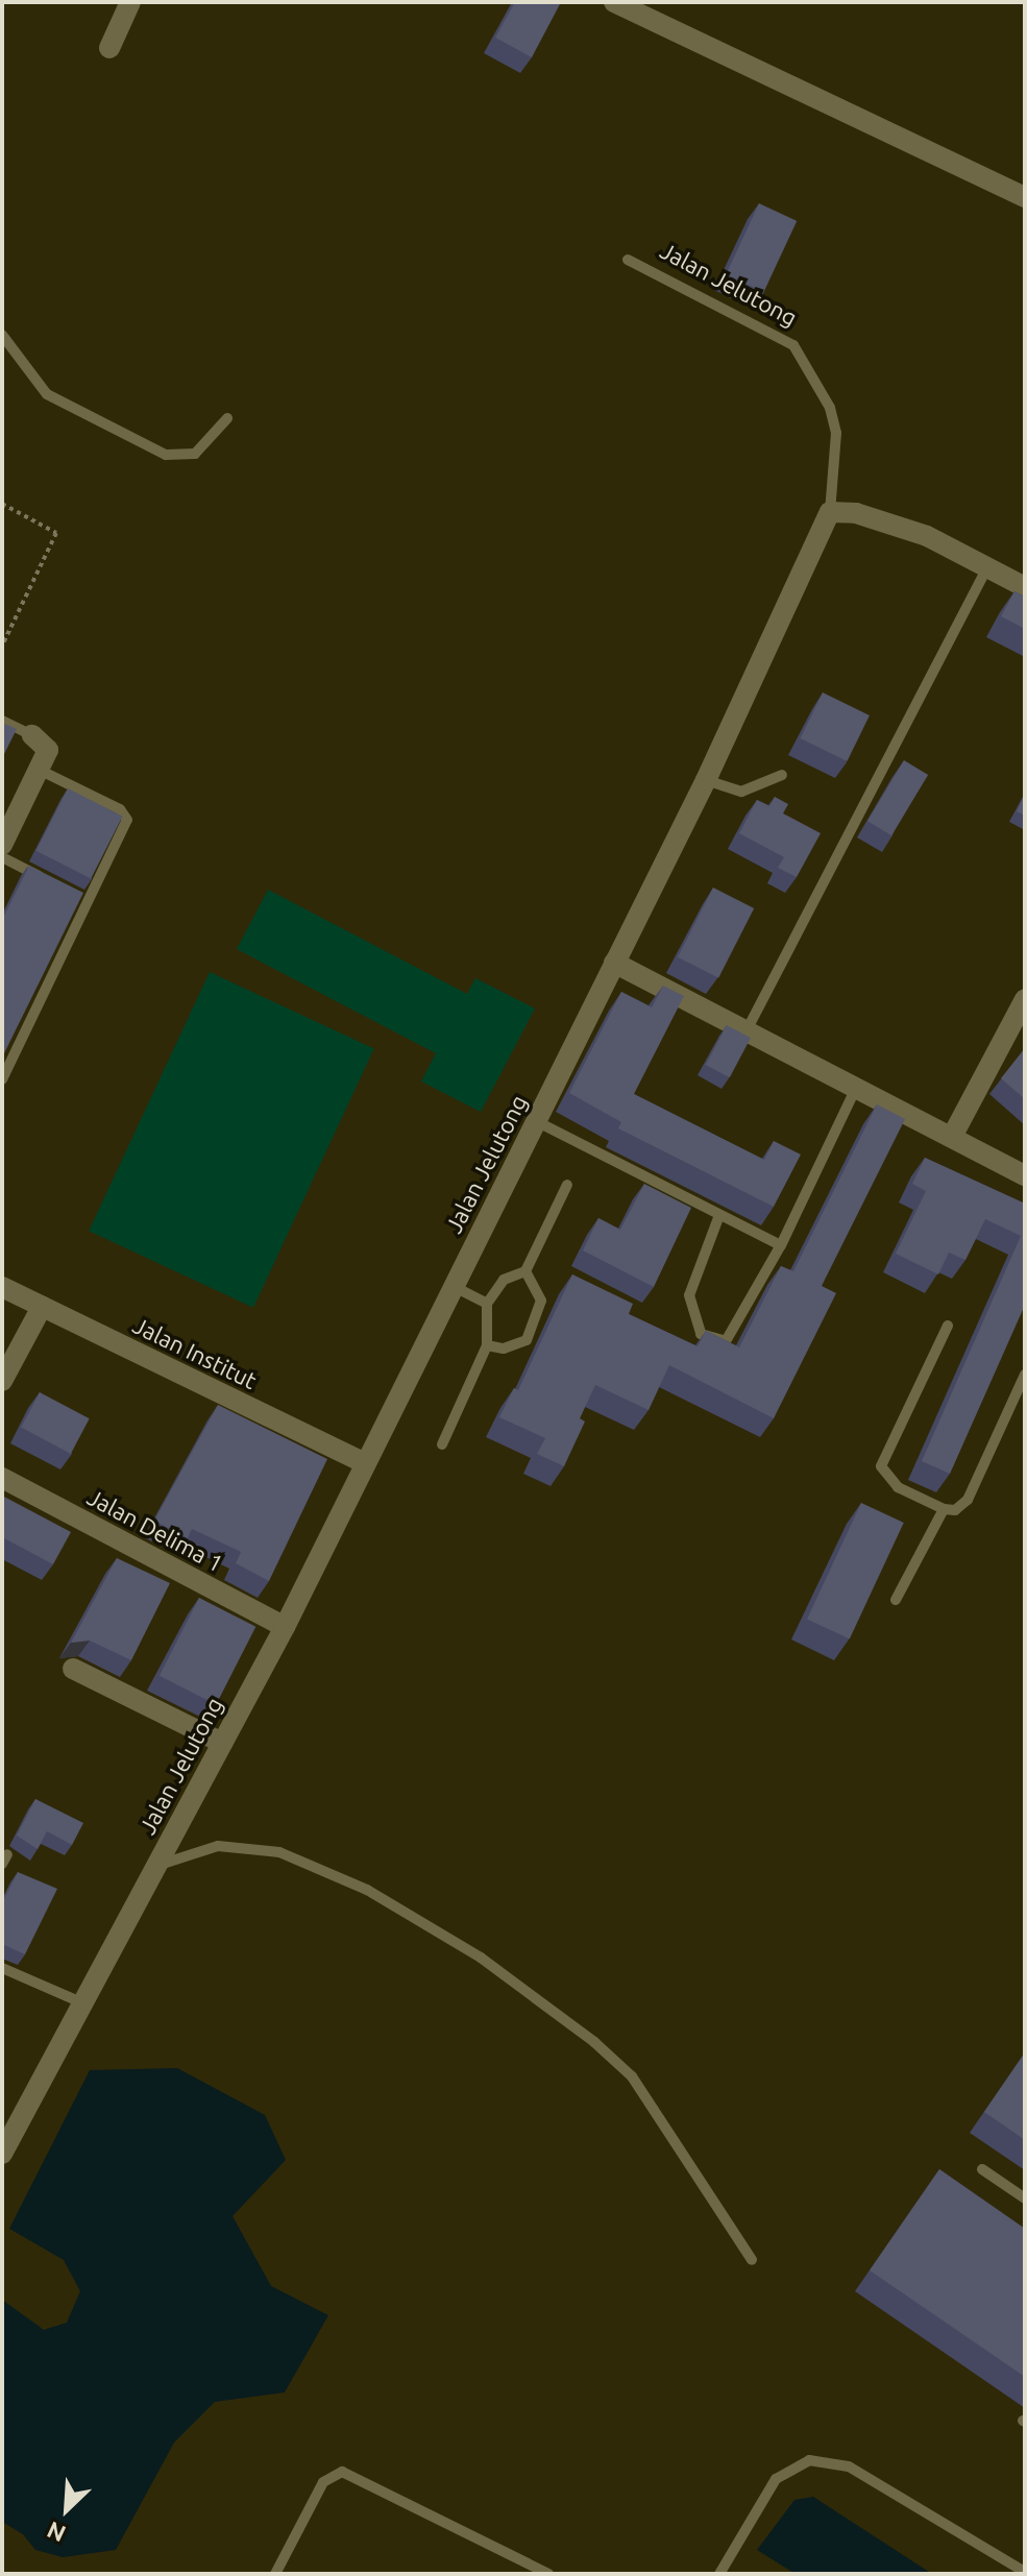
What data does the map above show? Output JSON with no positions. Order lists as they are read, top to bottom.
{
  "streets": {
    "street": ["Jalan Jelutong", "Jalan Institut", "Jalan Delima 1"]
  },
  "crossings": [
    ["Jalan Jelutong", "Jalan Institut"],
    ["Jalan Jelutong", "Jalan Delima 1"]
  ],
  "north": "bottom left"
}
